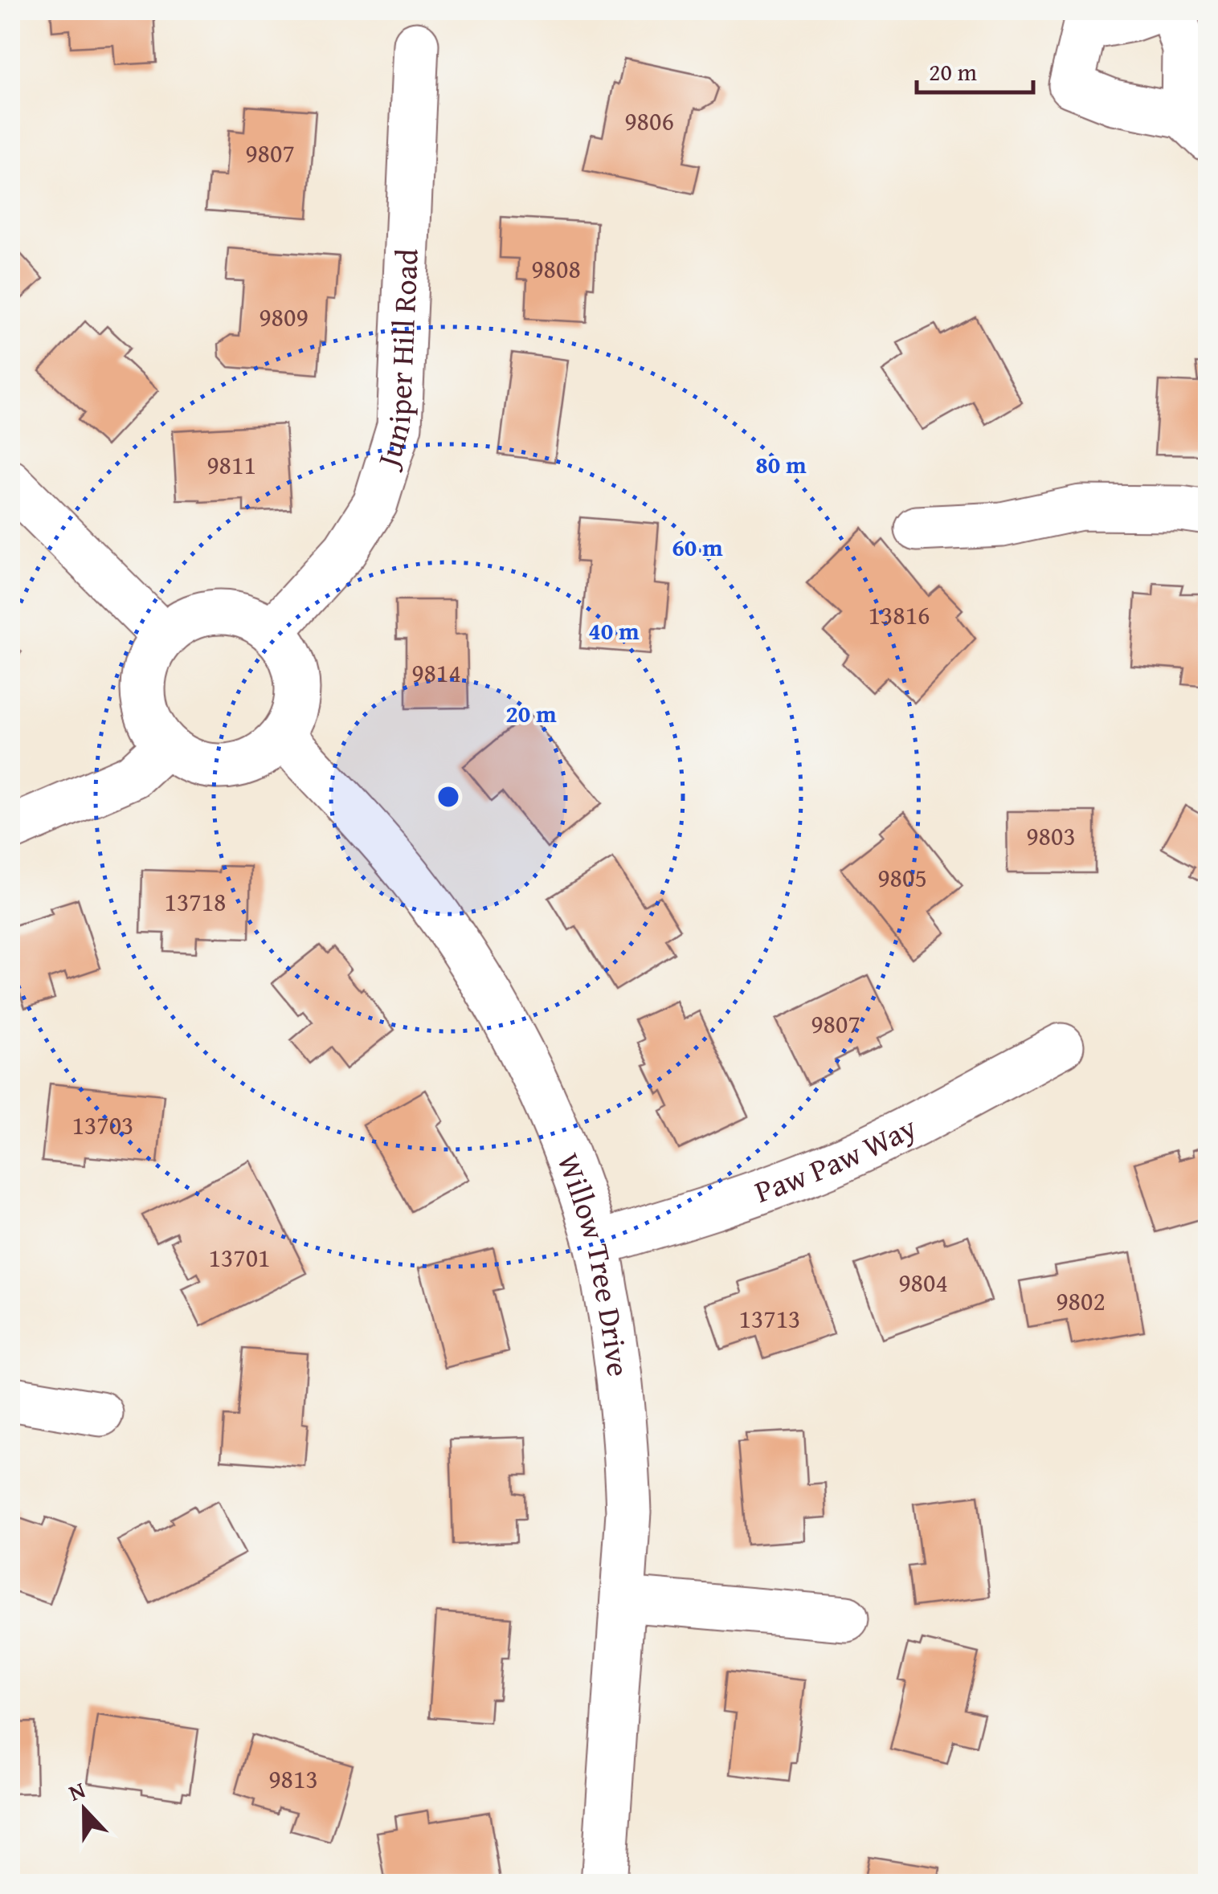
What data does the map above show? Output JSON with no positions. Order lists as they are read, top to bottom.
{
  "streets": {
    "street": ["Juniper Hill Road", "Paw Paw Way", "Willow Tree Drive"]
  },
  "crossings": [
    ["Juniper Hill Road", "Willow Tree Drive"],
    ["Paw Paw Way", "Willow Tree Drive"]
  ],
  "house_numbers": [
    "9806",
    "9807",
    "9808",
    "9809",
    "9811",
    "13816",
    "9814",
    "9803",
    "9805",
    "13718",
    "9807",
    "13703",
    "13701",
    "9804",
    "9802",
    "13713",
    "9813"
  ],
  "scale_bar": "20 m",
  "north": "top",
  "rings": [
    "80 m",
    "60 m",
    "40 m",
    "20 m"
  ]
}
